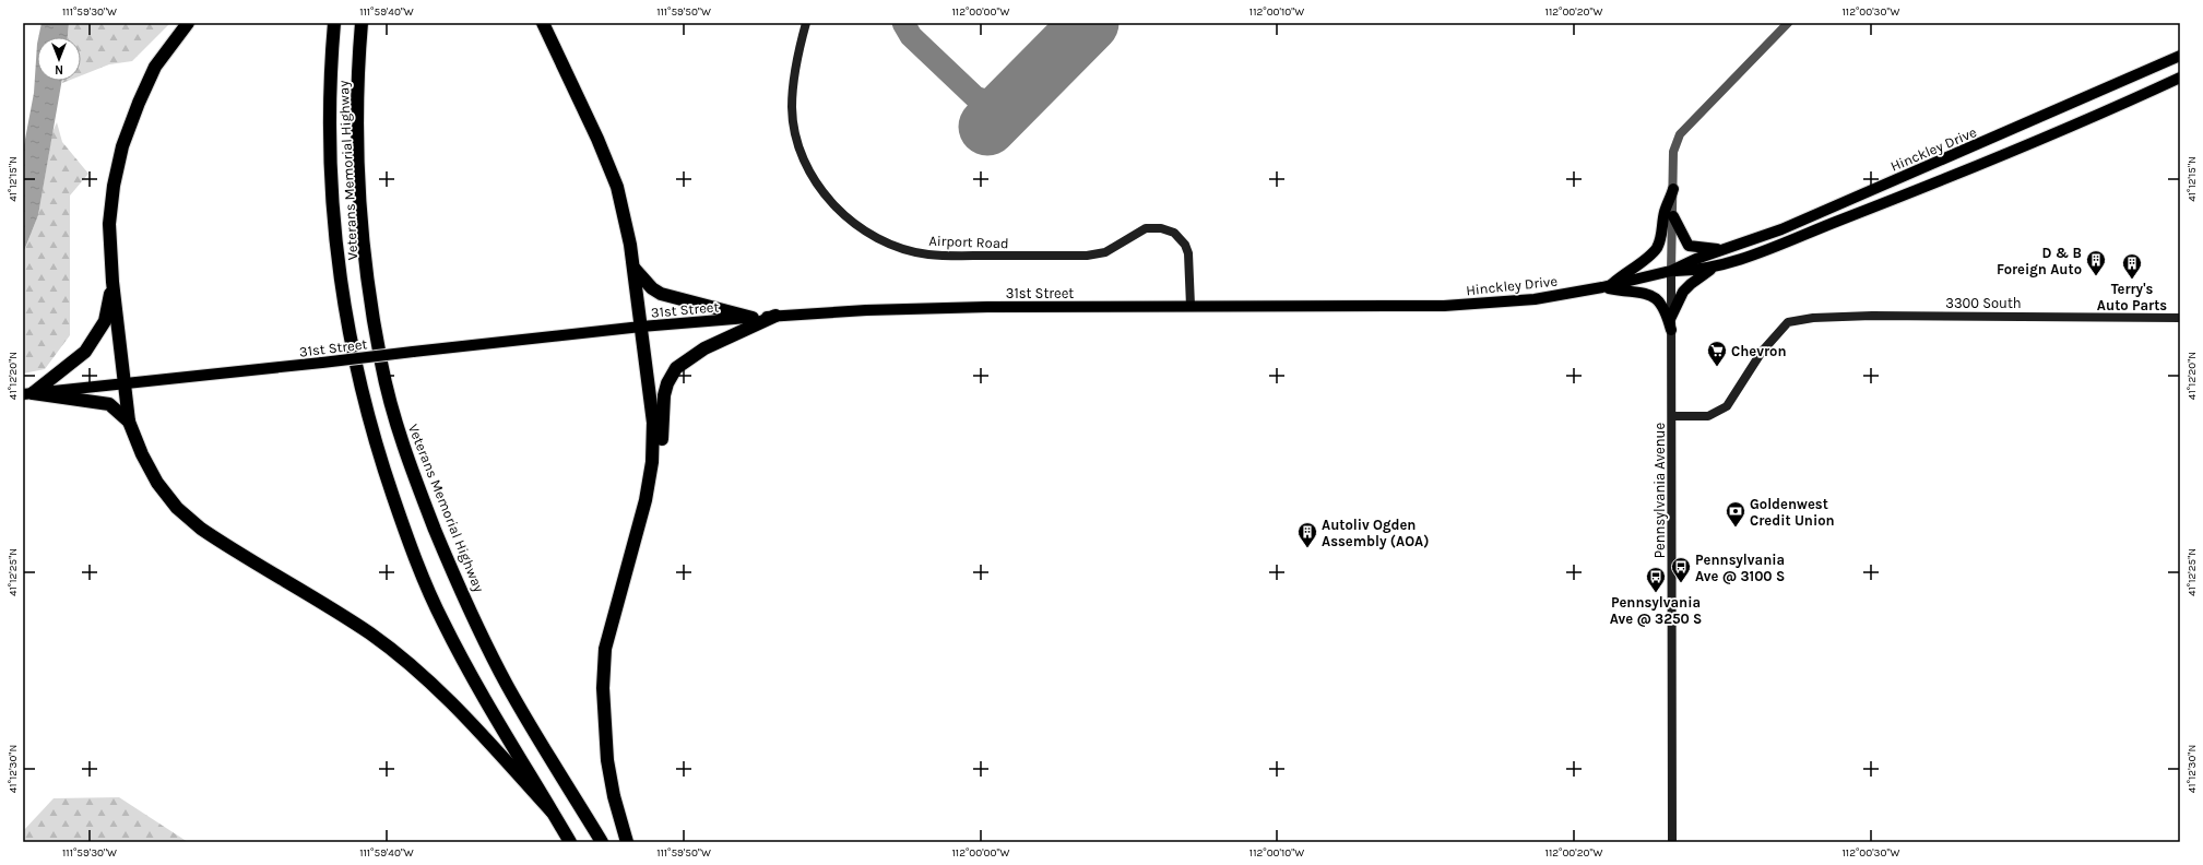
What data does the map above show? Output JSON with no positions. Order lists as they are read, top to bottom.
{
  "streets": {
    "highway": ["Veterans Memorial Highway"],
    "main road": ["Hinckley Drive", "31st Street"],
    "street": ["Airport Road", "3300 South", "Pennsylvania Avenue"]
  },
  "crossings": [
    ["Hinckley Drive", "31st Street"],
    ["Hinckley Drive", "Pennsylvania Avenue"],
    ["Airport Road", "31st Street"],
    ["3300 South", "Pennsylvania Avenue"]
  ],
  "places": {
    "building": ["D & B Foreign Auto", "Terry's Auto Parts", "Autoliv Ogden Assembly (AOA)"],
    "supermarket": ["Chevron"],
    "bank": ["Goldenwest Credit Union"],
    "bus stop": ["Pennsylvania Ave @ 3100 S", "Pennsylvania Ave @ 3250 S"]
  },
  "north": "bottom",
  "coordinates": [
    "111°59'30\"W",
    "111°59'40\"W",
    "111°59'50\"W",
    "112°00'00\"W",
    "112°00'10\"W",
    "112°00'20\"W",
    "112°00'30\"W",
    "41°12'15\"N",
    "41°12'20\"N",
    "41°12'25\"N",
    "41°12'30\"N"
  ]
}
